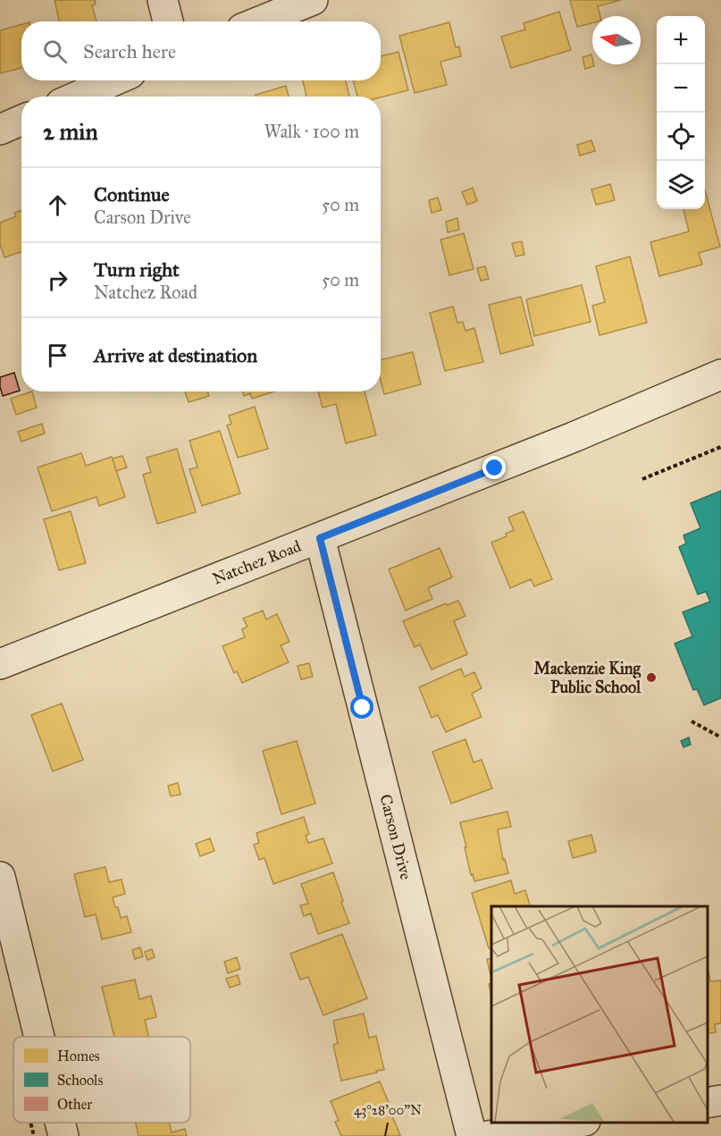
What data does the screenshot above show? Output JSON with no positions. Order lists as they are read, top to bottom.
{
  "streets": {
    "street": ["Natchez Road", "Carson Drive"]
  },
  "crossings": [
    ["Natchez Road", "Carson Drive"]
  ],
  "places": ["Mackenzie King Public School"],
  "legend": ["Homes", "Schools", "Other"],
  "north": "left",
  "page": {
    "map_buttons": ["+", "−"],
    "search": "Search here",
    "heading": ["2 min", "Walk · 100 m"],
    "list": [
      ["Continue", "Carson Drive", "50 m"],
      ["Turn right", "Natchez Road", "50 m"],
      "Arrive at destination"
    ]
  },
  "coordinates": ["43°28'00\"N"]
}
